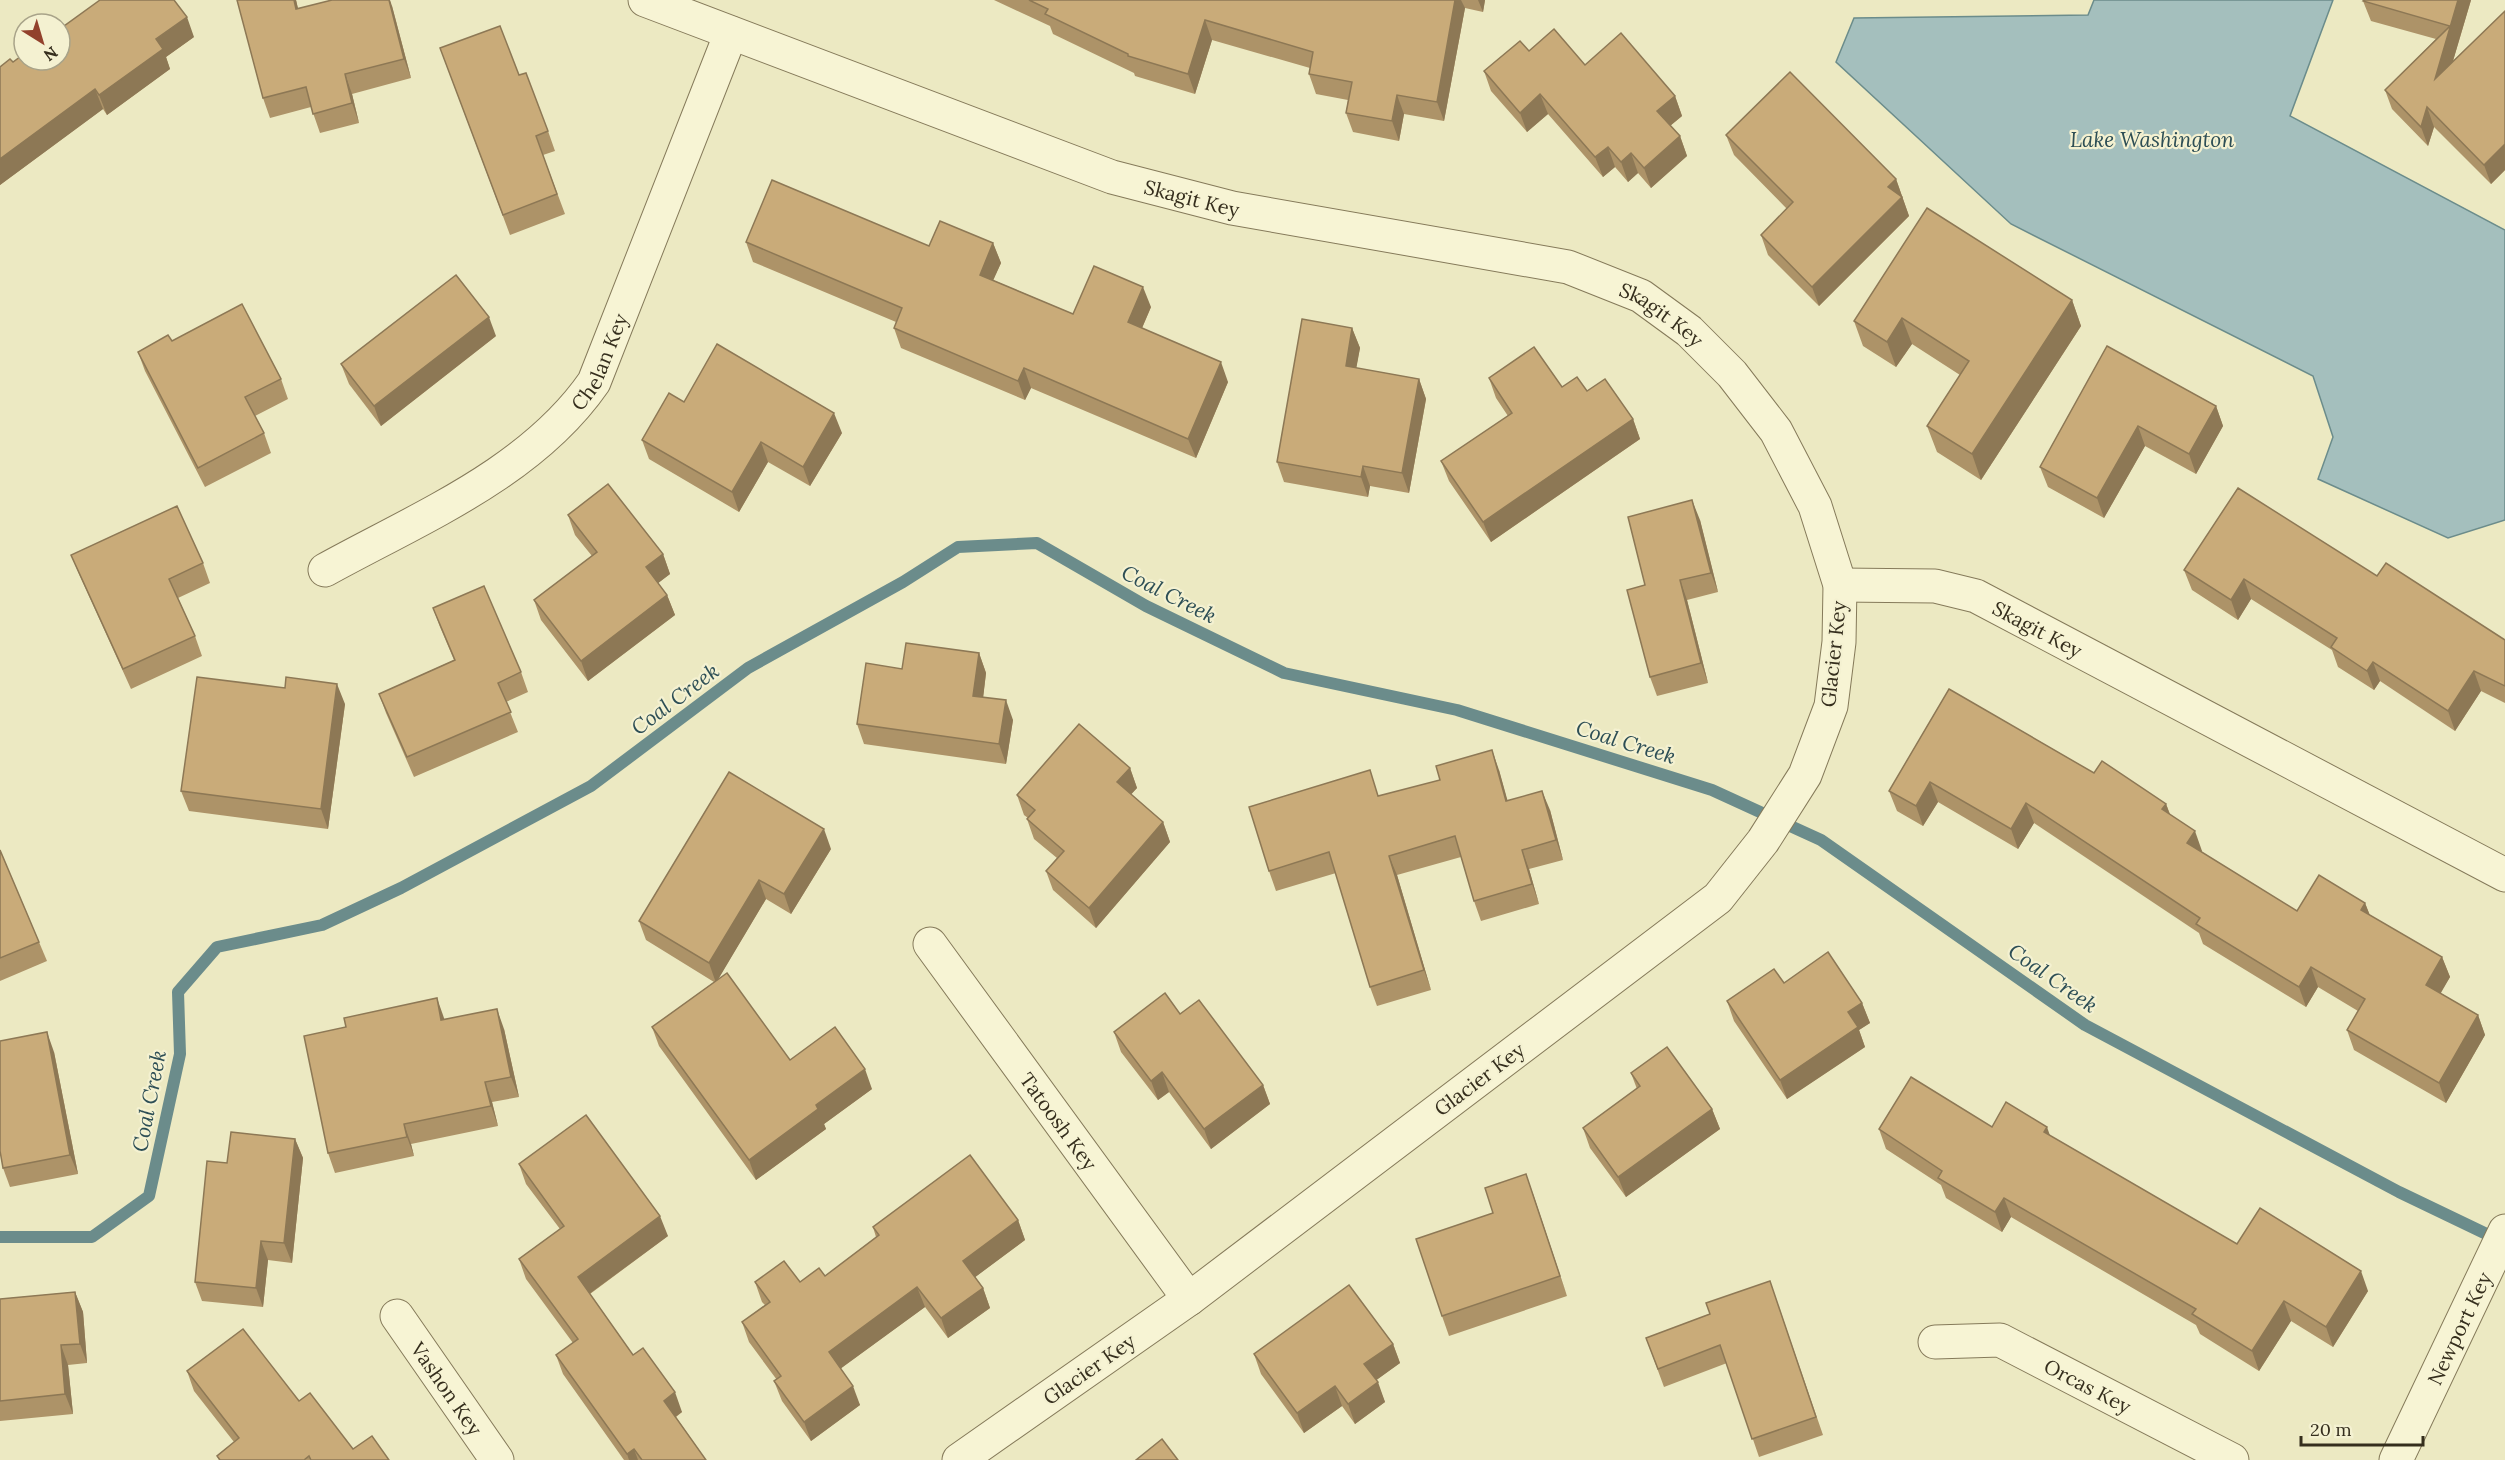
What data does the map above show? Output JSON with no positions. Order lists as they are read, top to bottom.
{
  "streets": {
    "street": [
      "Skagit Key",
      "Chelan Key",
      "Glacier Key",
      "Tatoosh Key",
      "Newport Key",
      "Orcas Key",
      "Vashon Key"
    ]
  },
  "crossings": [
    ["Skagit Key", "Chelan Key"],
    ["Skagit Key", "Glacier Key"],
    ["Glacier Key", "Tatoosh Key"]
  ],
  "water": ["Lake Washington", "Coal Creek"],
  "scale_bar": "20 m",
  "north": "bottom right"
}
